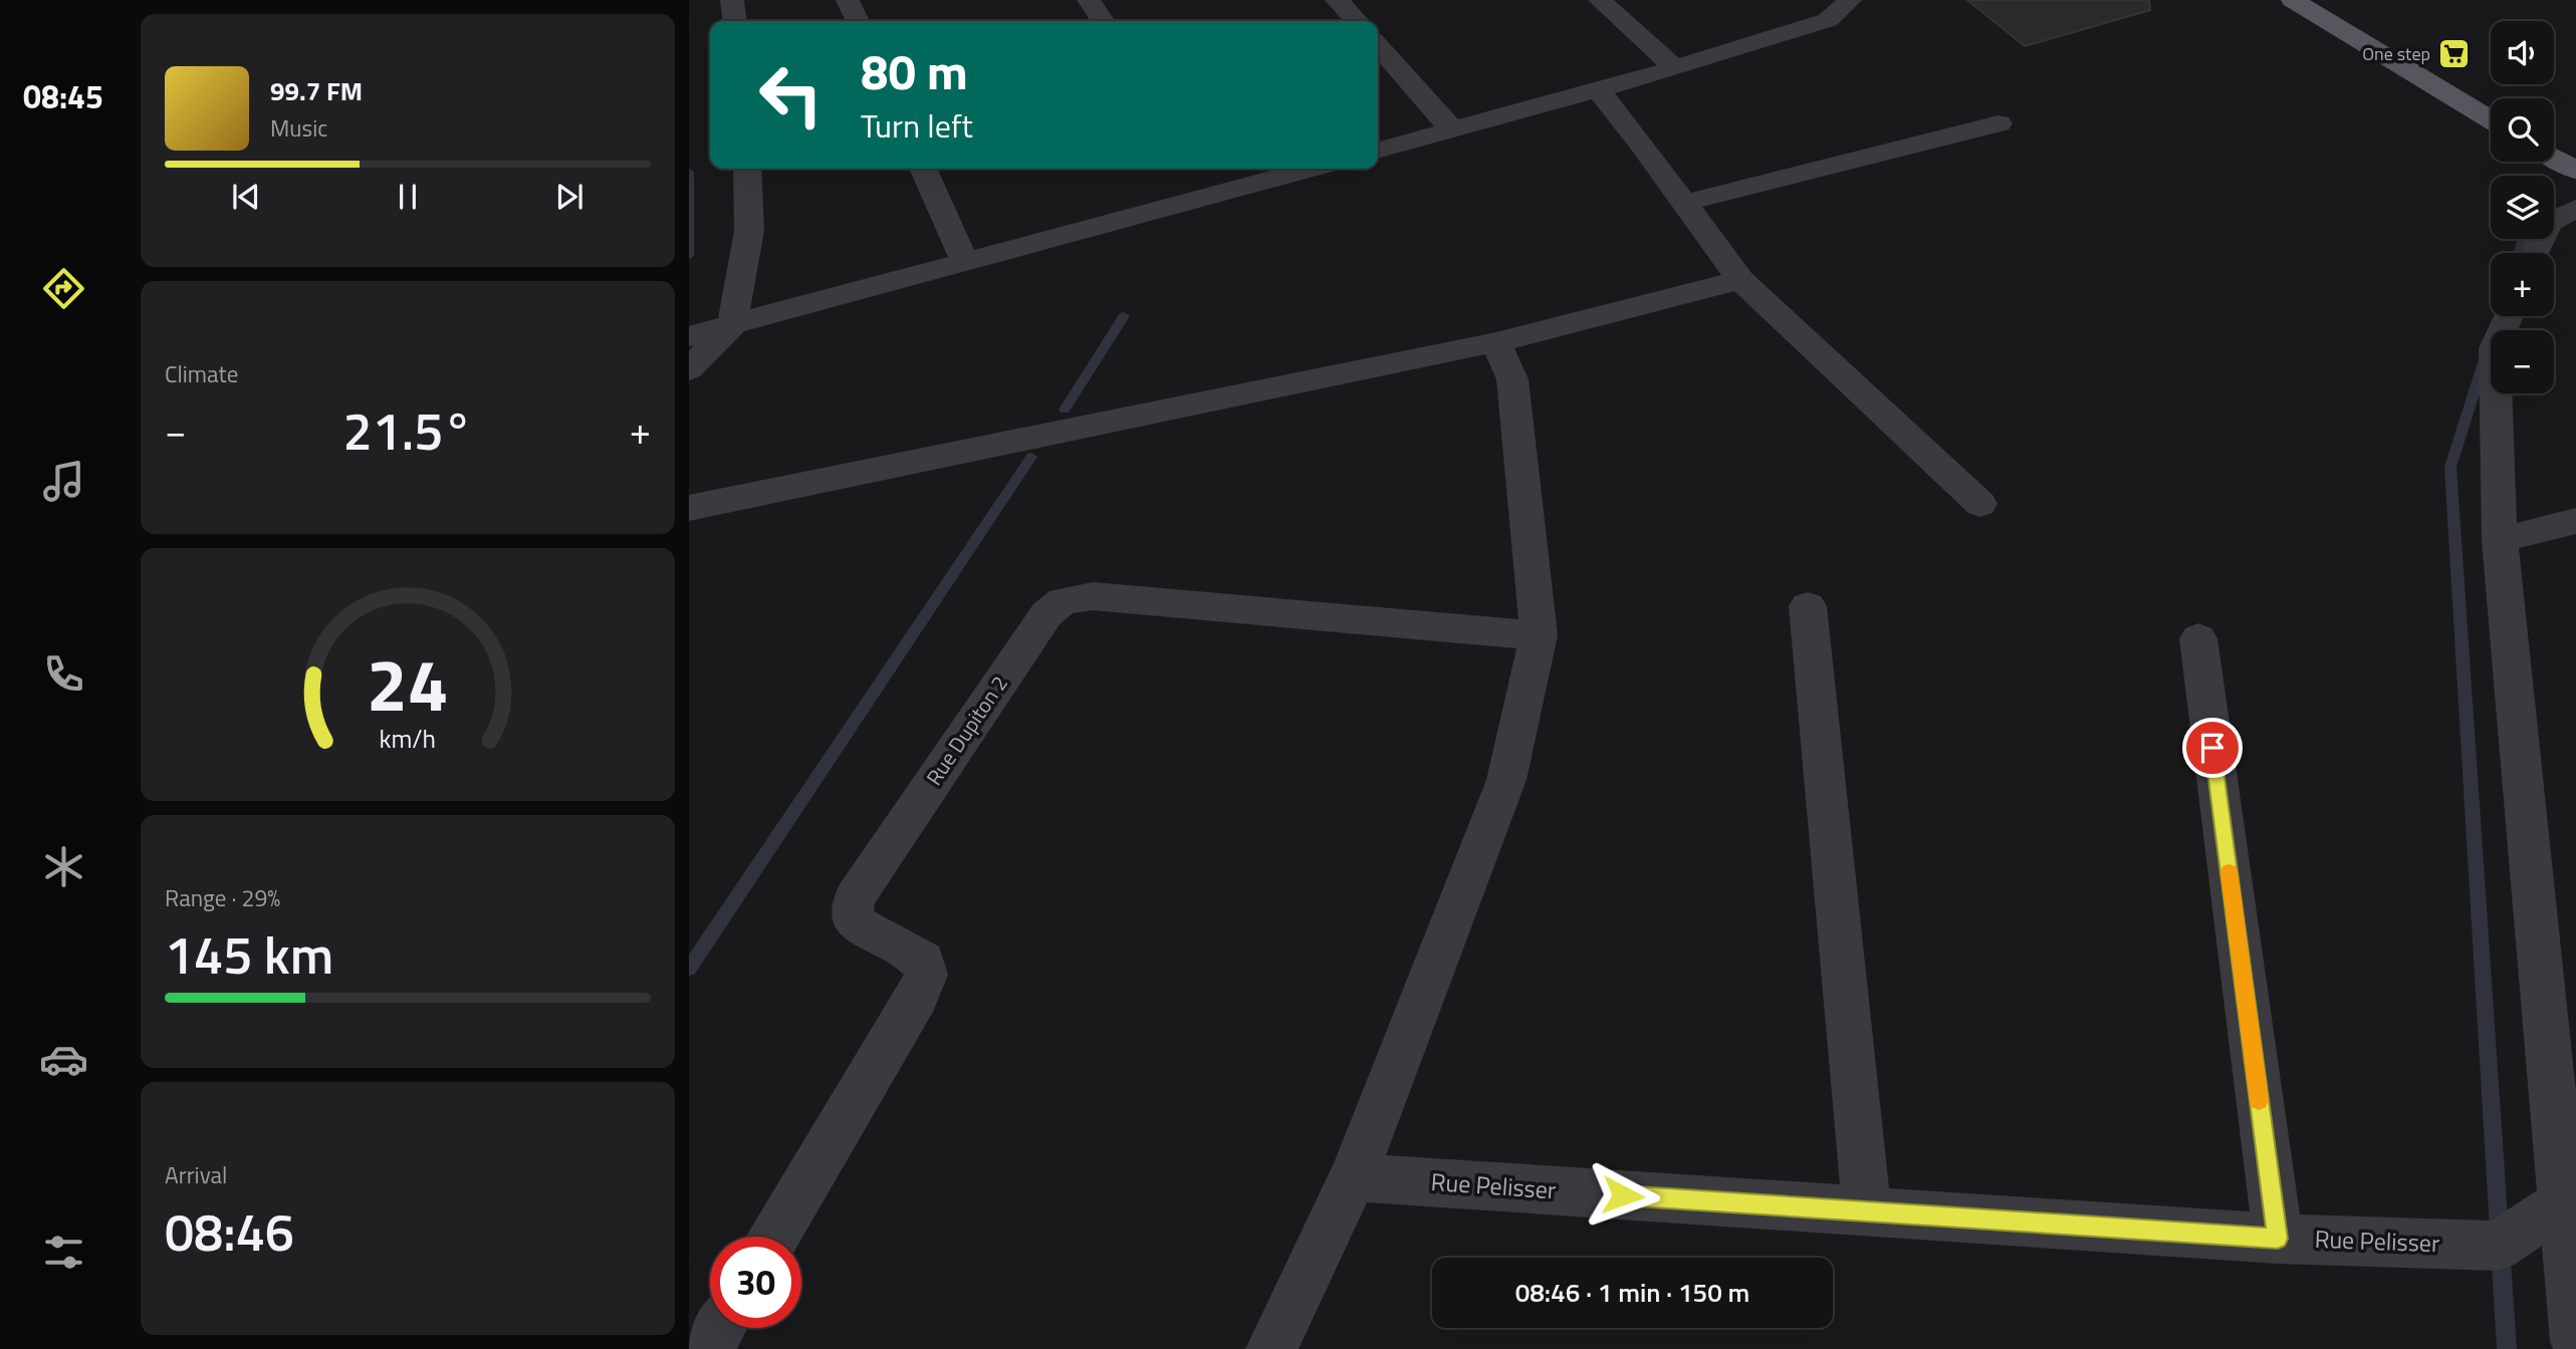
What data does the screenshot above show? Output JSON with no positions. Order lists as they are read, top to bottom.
{
  "streets": {
    "street": ["Rue Dupiton 2", "Rue Pelisser"]
  },
  "places": {
    "supermarket": ["One step"]
  },
  "page": {
    "tabs": "08:45",
    "map_buttons": ["+", "−"],
    "turn": ["80 m", "Turn left"],
    "song": ["99.7 FM", "Music"],
    "tile": [
      "Climate",
      ["Range · 29%", "145 km"],
      ["Arrival", "08:46"]
    ],
    "heat": ["−", "21.5°", "+"],
    "limit": "30",
    "trip": "08:46 · 1 min · 150 m",
    "gauge": ["24", "km/h"]
  }
}
